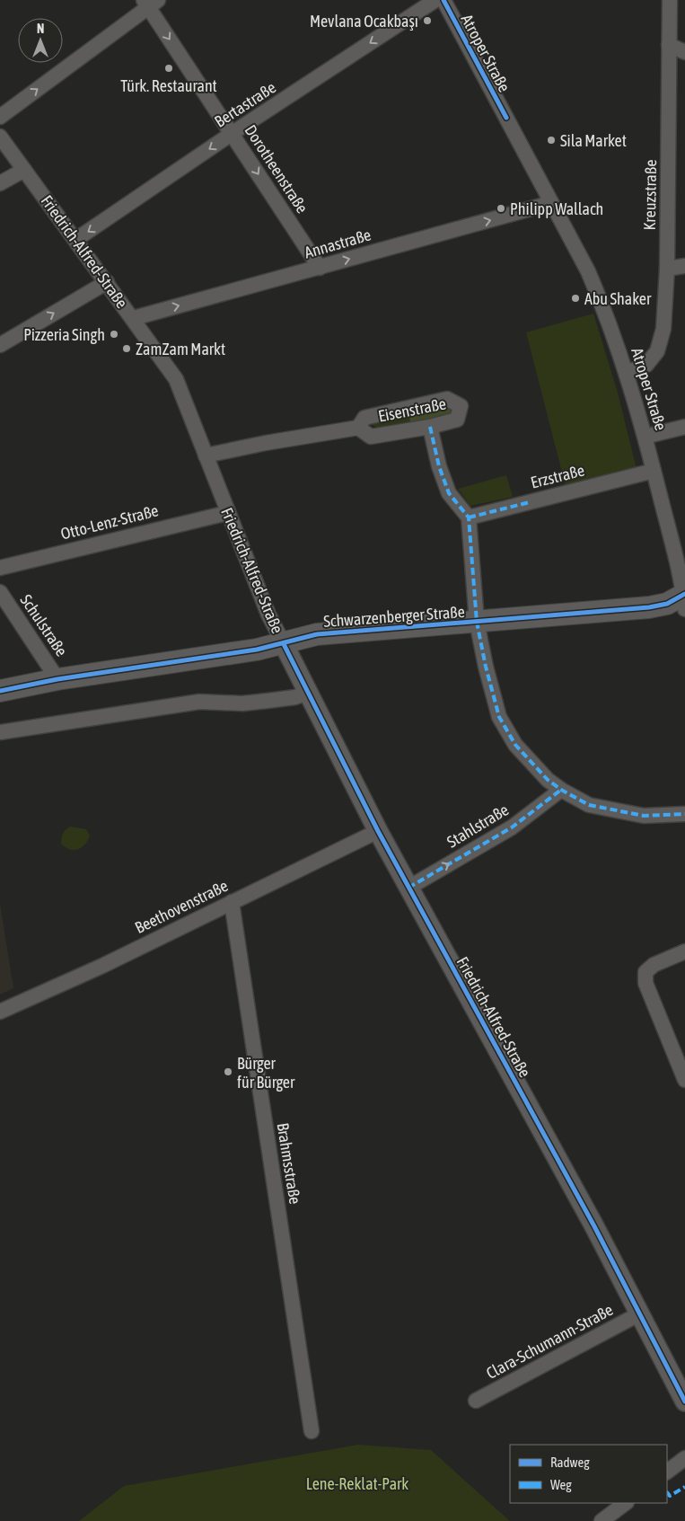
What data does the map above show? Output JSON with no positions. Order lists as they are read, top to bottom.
{
  "streets": {
    "main road": ["Schwarzenberger Straße"],
    "street": [
      "Atroper Straße",
      "Bertastraße",
      "Dorotheenstraße",
      "Kreuzstraße",
      "Annastraße",
      "Friedrich-Alfred-Straße",
      "Eisenstraße",
      "Erzstraße",
      "Otto-Lenz-Straße",
      "Schulstraße",
      "Stahlstraße",
      "Beethovenstraße",
      "Brahmsstraße",
      "Clara-Schumann-Straße"
    ]
  },
  "crossings": [
    ["Atroper Straße", "Kreuzstraße"],
    ["Atroper Straße", "Annastraße"],
    ["Atroper Straße", "Erzstraße"],
    ["Atroper Straße", "Schwarzenberger Straße"],
    ["Bertastraße", "Dorotheenstraße"],
    ["Bertastraße", "Friedrich-Alfred-Straße"],
    ["Dorotheenstraße", "Annastraße"],
    ["Annastraße", "Friedrich-Alfred-Straße"],
    ["Friedrich-Alfred-Straße", "Eisenstraße"],
    ["Friedrich-Alfred-Straße", "Otto-Lenz-Straße"],
    ["Friedrich-Alfred-Straße", "Schwarzenberger Straße"],
    ["Friedrich-Alfred-Straße", "Stahlstraße"],
    ["Friedrich-Alfred-Straße", "Beethovenstraße"],
    ["Friedrich-Alfred-Straße", "Clara-Schumann-Straße"],
    ["Schwarzenberger Straße", "Schulstraße"],
    ["Beethovenstraße", "Brahmsstraße"]
  ],
  "one_way": [
    "Bertastraße",
    "Dorotheenstraße",
    "Annastraße",
    "Stahlstraße"
  ],
  "parks": ["Lene-Reklat-Park"],
  "places": [
    "Mevlana Ocakbaşı",
    "Türk. Restaurant",
    "Sila Market",
    "Philipp Wallach",
    "Abu Shaker",
    "Pizzeria Singh",
    "ZamZam Markt",
    "Bürger für Bürger"
  ],
  "legend": ["Radweg", "Weg"],
  "north": "top"
}
